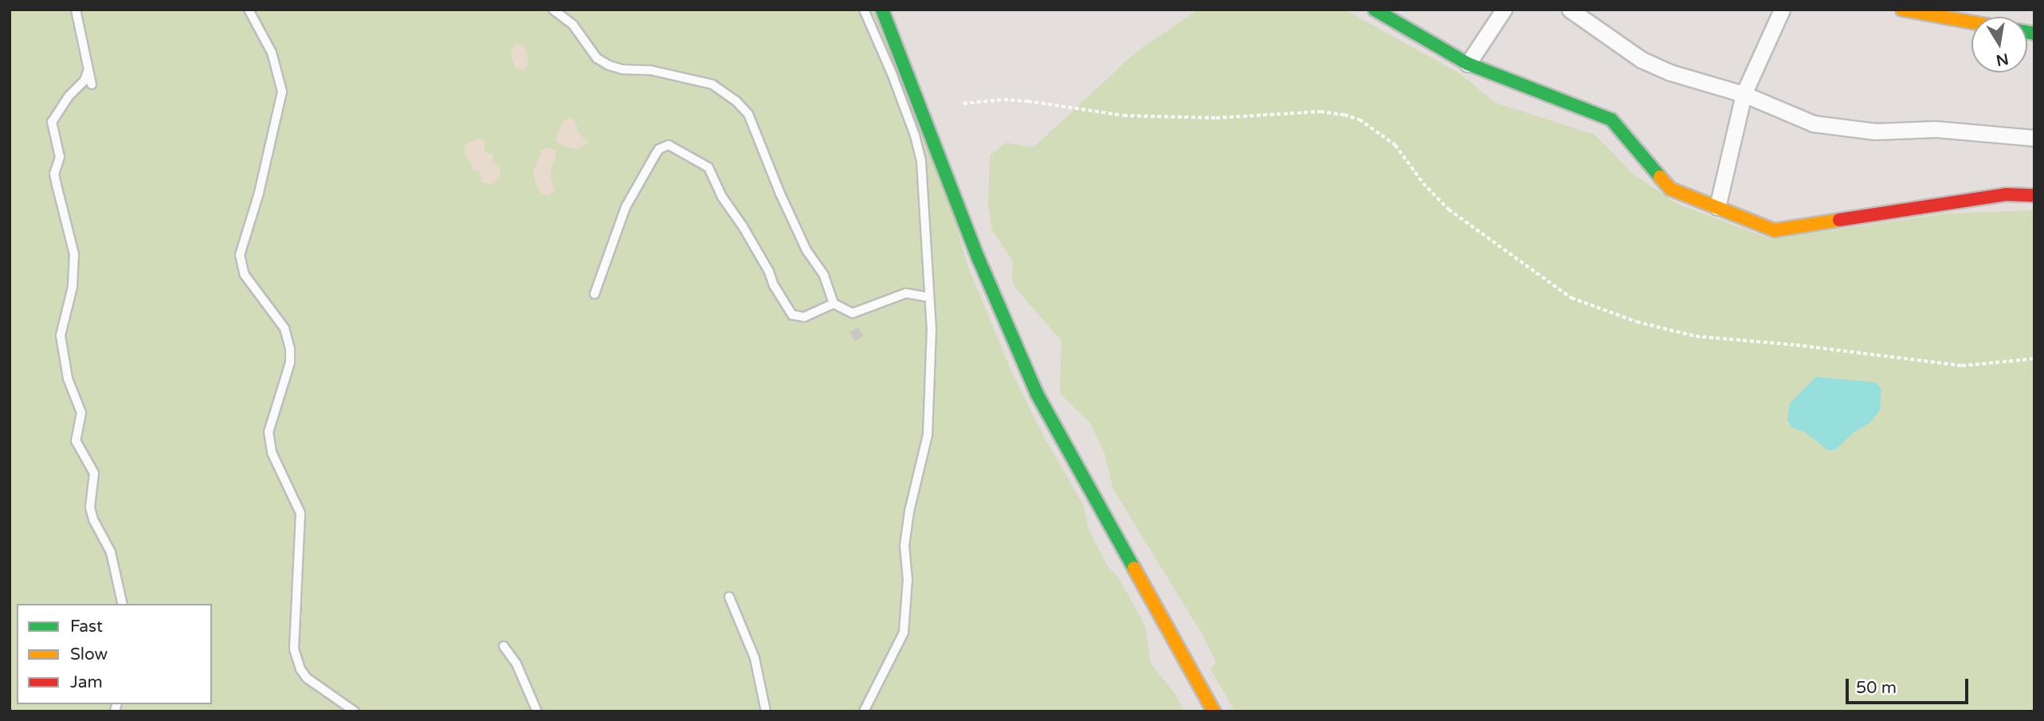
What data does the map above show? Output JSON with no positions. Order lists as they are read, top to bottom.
{
  "legend": ["Fast", "Slow", "Jam"],
  "scale_bar": "50 m",
  "north": "bottom"
}
